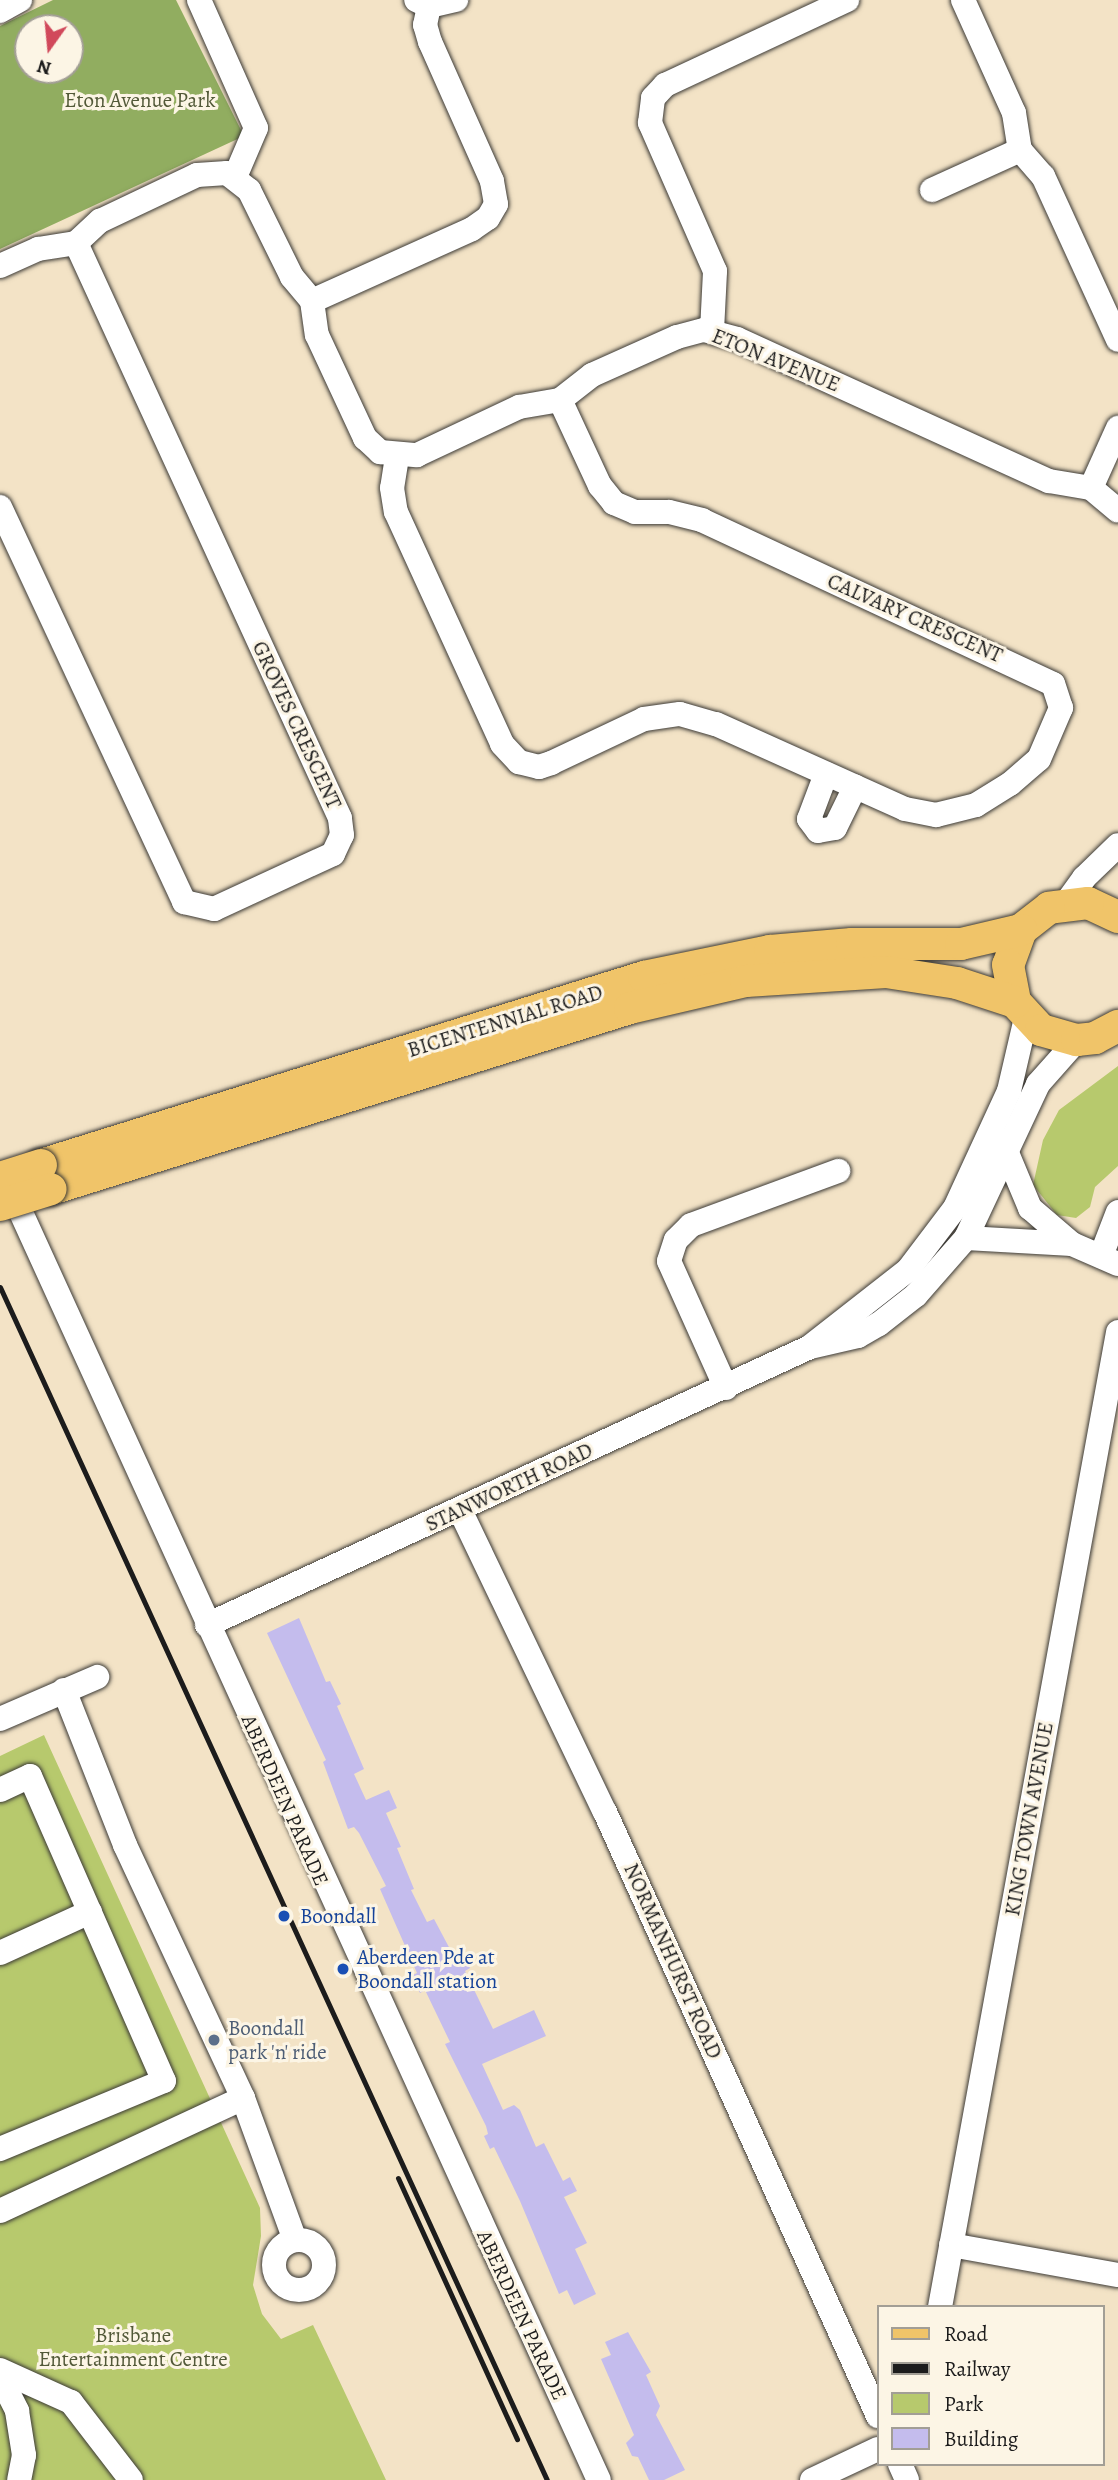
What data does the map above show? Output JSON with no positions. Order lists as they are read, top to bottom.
{
  "streets": {
    "main road": ["BICENTENNIAL ROAD"],
    "street": [
      "ETON AVENUE",
      "CALVARY CRESCENT",
      "GROVES CRESCENT",
      "STANWORTH ROAD",
      "ABERDEEN PARADE",
      "KING TOWN AVENUE",
      "NORMANHURST ROAD"
    ]
  },
  "crossings": [
    ["ETON AVENUE", "CALVARY CRESCENT"],
    ["BICENTENNIAL ROAD", "STANWORTH ROAD"],
    ["STANWORTH ROAD", "ABERDEEN PARADE"],
    ["STANWORTH ROAD", "NORMANHURST ROAD"]
  ],
  "parks": ["Eton Avenue Park", "Brisbane Entertainment Centre"],
  "places": ["Boondall", "Aberdeen Pde at Boondall station", "Boondall park 'n' ride"],
  "legend": [
    "Road",
    "Railway",
    "Park",
    "Building"
  ],
  "north": "bottom"
}
